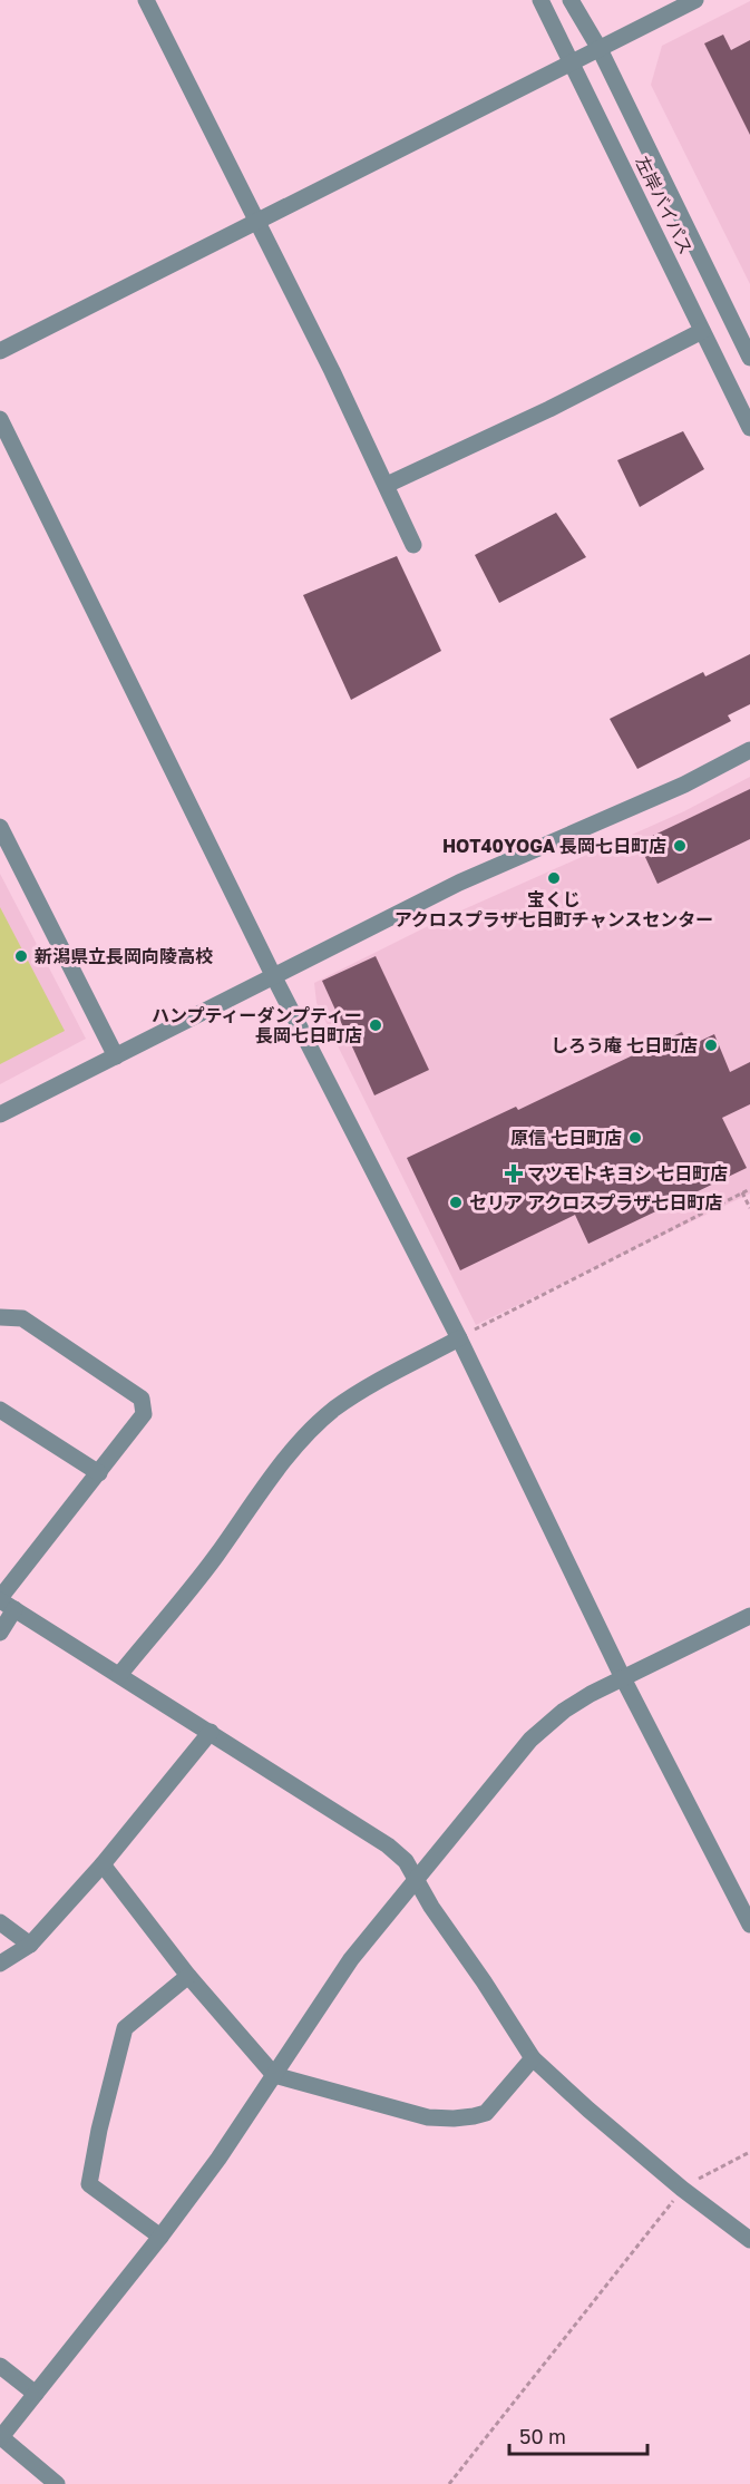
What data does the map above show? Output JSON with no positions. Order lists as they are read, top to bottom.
{
  "streets": {
    "street": ["左岸バイパス"]
  },
  "places": {
    "other": [
      "HOT40YOGA 長岡七日町店",
      "宝くじ アクロスプラザ七日町チャンスセンター",
      "新潟県立長岡向陵高校",
      "ハンプティーダンプティー 長岡七日町店",
      "しろう庵 七日町店",
      "原信 七日町店",
      "セリア アクロスプラザ七日町店"
    ],
    "health": ["マツモトキヨシ 七日町店"]
  },
  "scale_bar": "50 m"
}
